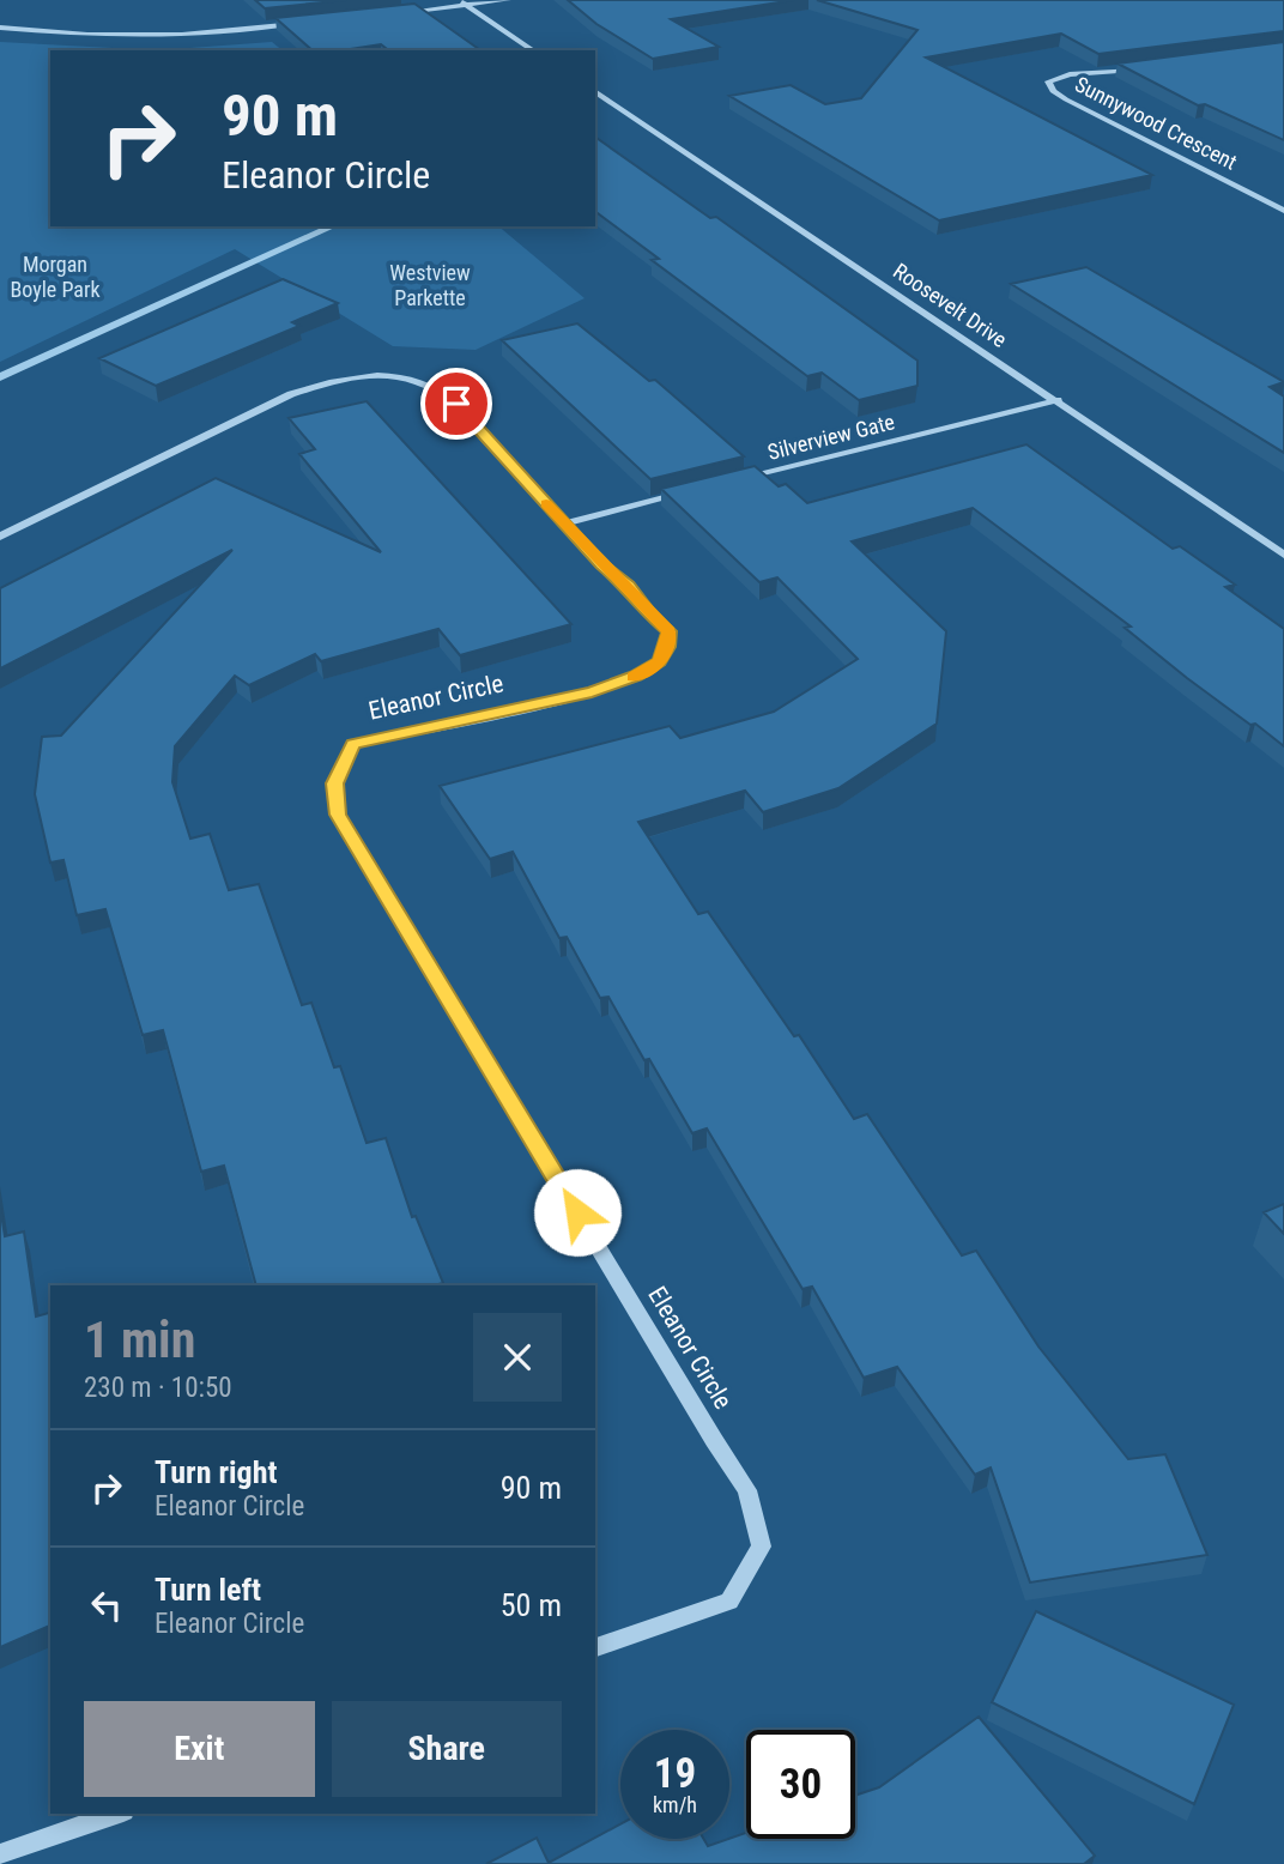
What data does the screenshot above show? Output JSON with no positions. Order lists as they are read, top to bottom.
{
  "streets": {
    "street": [
      "Sunnywood Crescent",
      "Roosevelt Drive",
      "Silverview Gate",
      "Eleanor Circle"
    ]
  },
  "crossings": [
    ["Roosevelt Drive", "Silverview Gate"]
  ],
  "parks": ["Morgan Boyle Park", "Westview Parkette"],
  "page": {
    "turn": ["90 m", "Eleanor Circle"],
    "heading": ["1 min", "230 m · 10:50"],
    "list": [
      {
        "name": "Turn right",
        "note": "Eleanor Circle",
        "value": "90 m"
      },
      {
        "name": "Turn left",
        "note": "Eleanor Circle",
        "value": "50 m"
      }
    ],
    "buttons": ["Exit", "Share"],
    "speed": "19 km/h",
    "limit": "30"
  }
}
